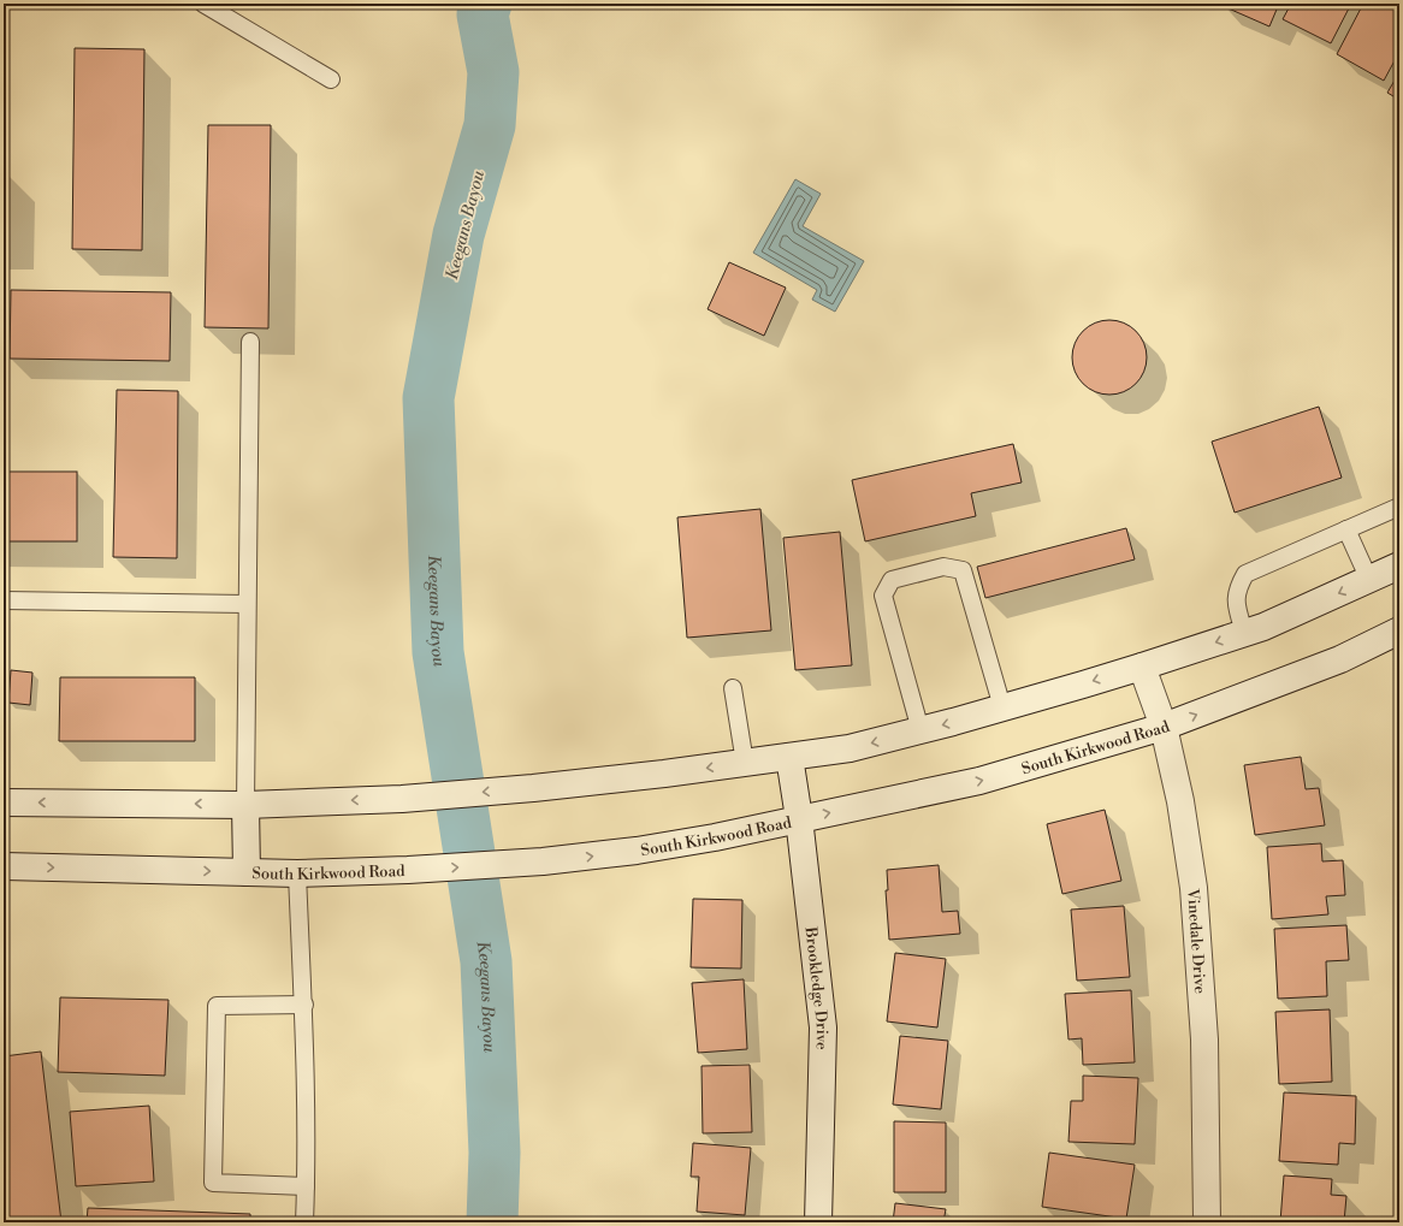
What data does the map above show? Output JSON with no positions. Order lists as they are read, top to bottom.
{
  "streets": {
    "main road": ["South Kirkwood Road", "Vinedale Drive", "Brookledge Drive"]
  },
  "crossings": [
    ["South Kirkwood Road", "Vinedale Drive"],
    ["South Kirkwood Road", "Brookledge Drive"]
  ],
  "water": ["Keegans Bayou"]
}
